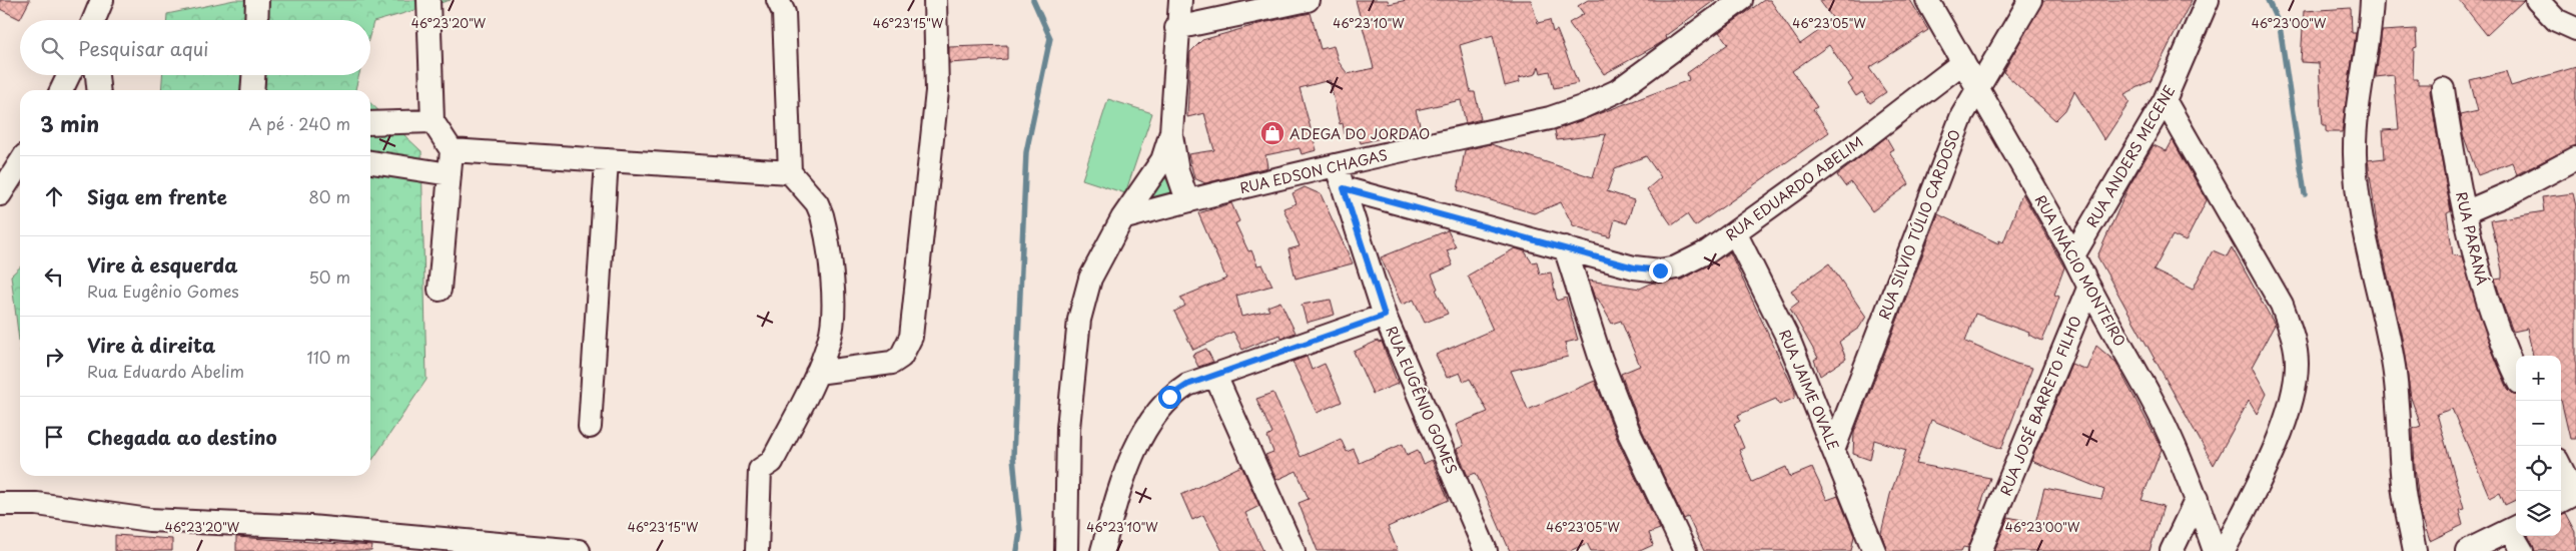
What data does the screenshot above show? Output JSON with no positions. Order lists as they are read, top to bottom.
{
  "streets": {
    "street": [
      "RUA ANDERS MECENE",
      "RUA EDSON CHAGAS",
      "RUA EDUARDO ABELIM",
      "RUA SILVIO TÚLIO CARDOSO",
      "RUA PARANÁ",
      "RUA INÁCIO MONTEIRO",
      "RUA JAIME OVALE",
      "RUA EUGÊNIO GOMES",
      "RUA JOSÉ BARRETO FILHO"
    ]
  },
  "crossings": [
    ["RUA ANDERS MECENE", "RUA INÁCIO MONTEIRO"],
    ["RUA EDUARDO ABELIM", "RUA INÁCIO MONTEIRO"],
    ["RUA EDUARDO ABELIM", "RUA JAIME OVALE"],
    ["RUA EDUARDO ABELIM", "RUA EUGÊNIO GOMES"],
    ["RUA SILVIO TÚLIO CARDOSO", "RUA INÁCIO MONTEIRO"],
    ["RUA SILVIO TÚLIO CARDOSO", "RUA JAIME OVALE"],
    ["RUA INÁCIO MONTEIRO", "RUA JOSÉ BARRETO FILHO"]
  ],
  "places": {
    "shop": ["ADEGA DO JORDAO"]
  },
  "page": {
    "search": "Pesquisar aqui",
    "heading": ["3 min", "A pé · 240 m"],
    "list": [
      ["Siga em frente", "80 m"],
      ["Vire à esquerda", "Rua Eugênio Gomes", "50 m"],
      ["Vire à direita", "Rua Eduardo Abelim", "110 m"],
      "Chegada ao destino"
    ],
    "map_buttons": ["+", "−"]
  },
  "coordinates": [
    "46°23'20\"W",
    "46°23'15\"W",
    "46°23'10\"W",
    "46°23'00\"W",
    "46°23'05\"W"
  ]
}
